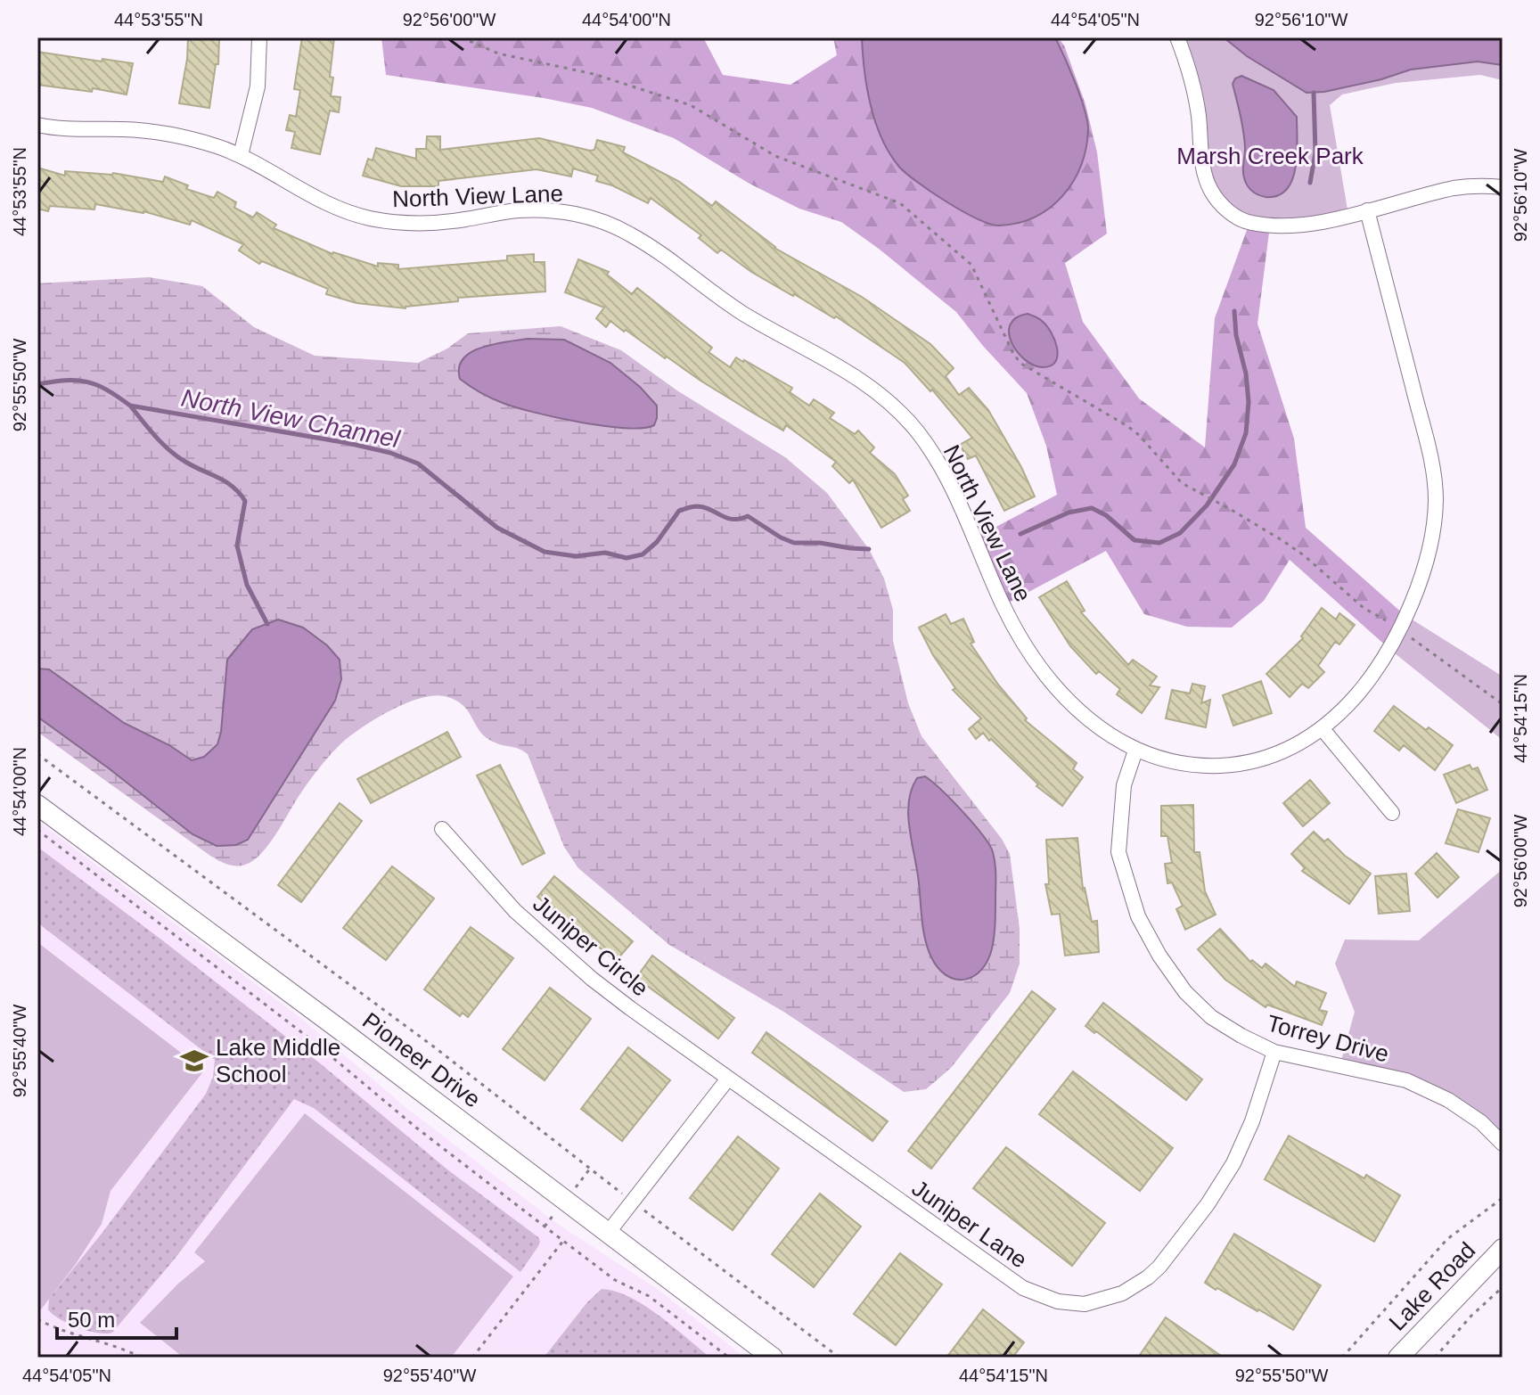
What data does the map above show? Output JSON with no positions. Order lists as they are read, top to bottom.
{
  "streets": {
    "street": [
      "North View Lane",
      "Juniper Circle",
      "Torrey Drive",
      "Pioneer Drive",
      "Juniper Lane",
      "Lake Road"
    ]
  },
  "crossings": [
    ["North View Lane", "Torrey Drive"],
    ["Juniper Circle", "Juniper Lane"],
    ["Torrey Drive", "Juniper Lane"]
  ],
  "water": ["North View Channel"],
  "parks": ["Marsh Creek Park"],
  "places": {
    "school or university": ["Lake Middle School"]
  },
  "scale_bar": "50 m",
  "coordinates": [
    "44°53'55\"N",
    "92°56'00\"W",
    "44°54'00\"N",
    "44°54'05\"N",
    "92°56'10\"W",
    "92°55'50\"W",
    "44°54'15\"N",
    "92°55'40\"W"
  ]
}
